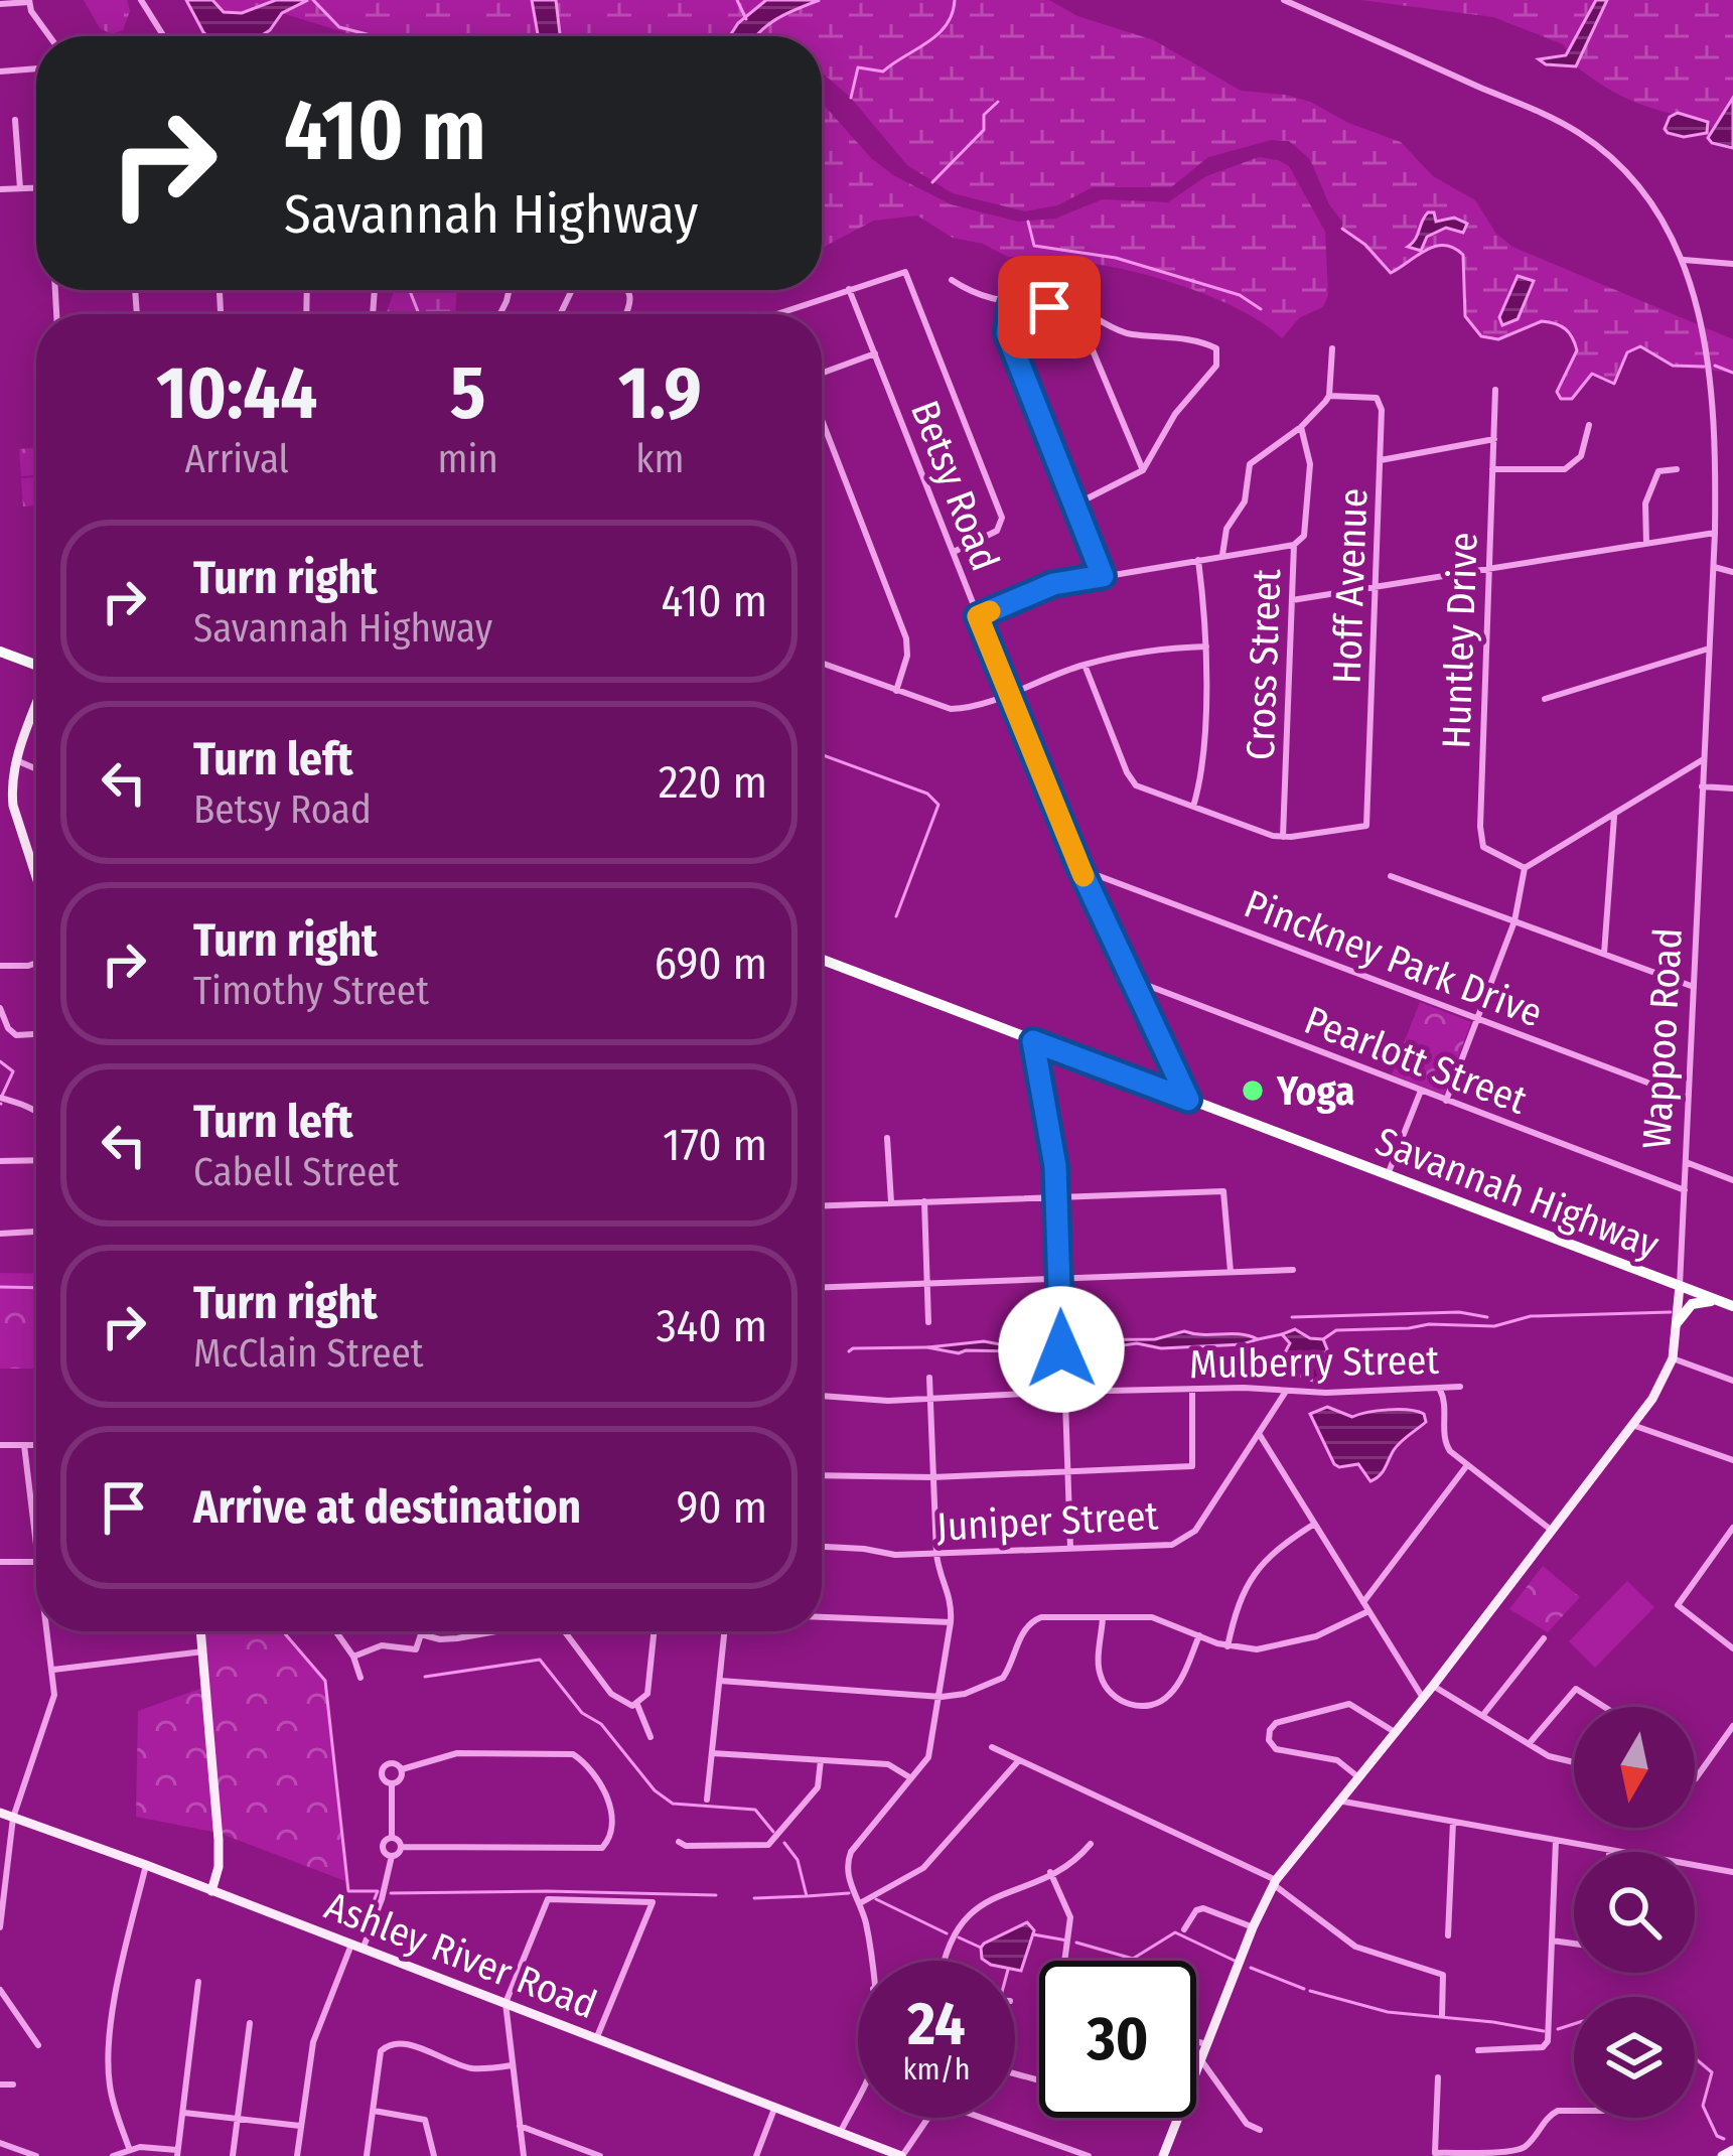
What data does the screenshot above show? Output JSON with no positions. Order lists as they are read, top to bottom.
{
  "streets": {
    "highway": ["Savannah Highway"],
    "main road": ["Wappoo Road", "Ashley River Road"],
    "street": [
      "Betsy Road",
      "Hoff Avenue",
      "Huntley Drive",
      "Cross Street",
      "Pinckney Park Drive",
      "Pearlott Street",
      "Mulberry Street",
      "Juniper Street"
    ]
  },
  "crossings": [
    ["Betsy Road", "Pinckney Park Drive"],
    ["Betsy Road", "Pearlott Street"],
    ["Betsy Road", "Savannah Highway"],
    ["Hoff Avenue", "Cross Street"],
    ["Pinckney Park Drive", "Wappoo Road"],
    ["Wappoo Road", "Pearlott Street"],
    ["Wappoo Road", "Savannah Highway"],
    ["Mulberry Street", "Juniper Street"]
  ],
  "places": ["Yoga"],
  "north": "bottom",
  "page": {
    "turn": ["410 m", "Savannah Highway"],
    "eta": [
      "10:44",
      "Arrival",
      "5",
      "min",
      "1.9",
      "km"
    ],
    "list": [
      {
        "name": "Turn right",
        "note": "Savannah Highway",
        "value": "410 m"
      },
      {
        "name": "Turn left",
        "note": "Betsy Road",
        "value": "220 m"
      },
      {
        "name": "Turn right",
        "note": "Timothy Street",
        "value": "690 m"
      },
      {
        "name": "Turn left",
        "note": "Cabell Street",
        "value": "170 m"
      },
      {
        "name": "Turn right",
        "note": "McClain Street",
        "value": "340 m"
      },
      {
        "name": "Arrive at destination",
        "value": "90 m"
      }
    ],
    "speed": "24 km/h",
    "limit": "30"
  }
}
